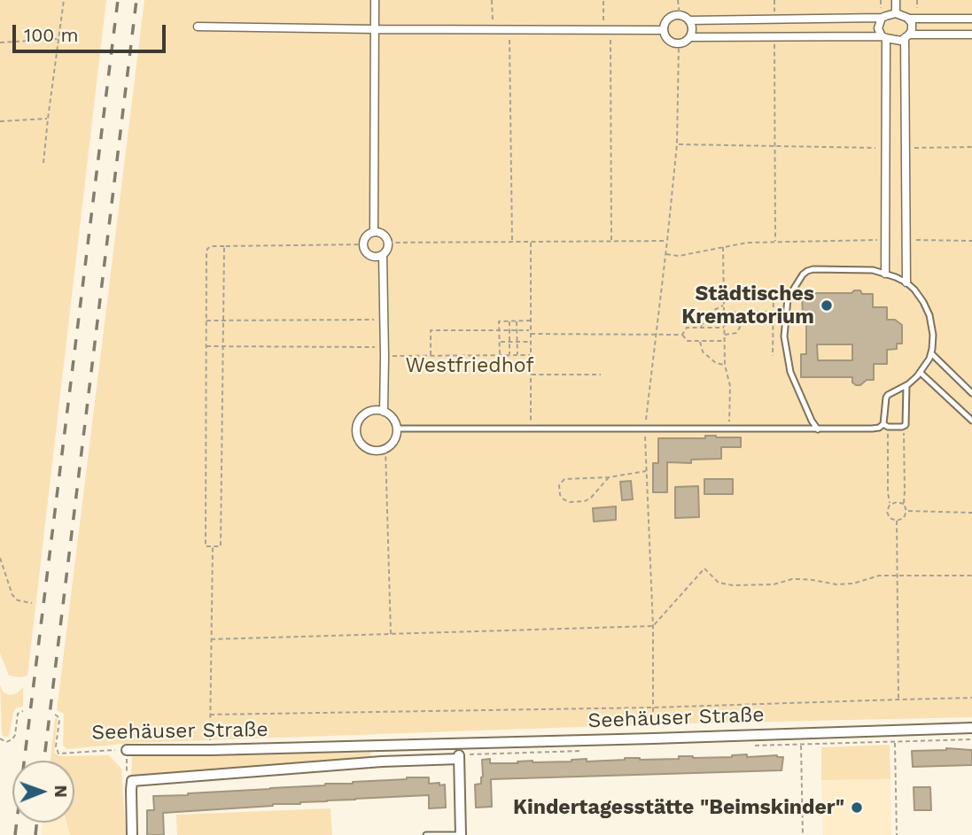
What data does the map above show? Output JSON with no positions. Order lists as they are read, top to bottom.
{
  "streets": {
    "street": ["Seehäuser Straße"]
  },
  "parks": ["Westfriedhof"],
  "places": ["Städtisches Krematorium", "Kindertagesstätte \"Beimskinder\""],
  "scale_bar": "100 m",
  "north": "right"
}
